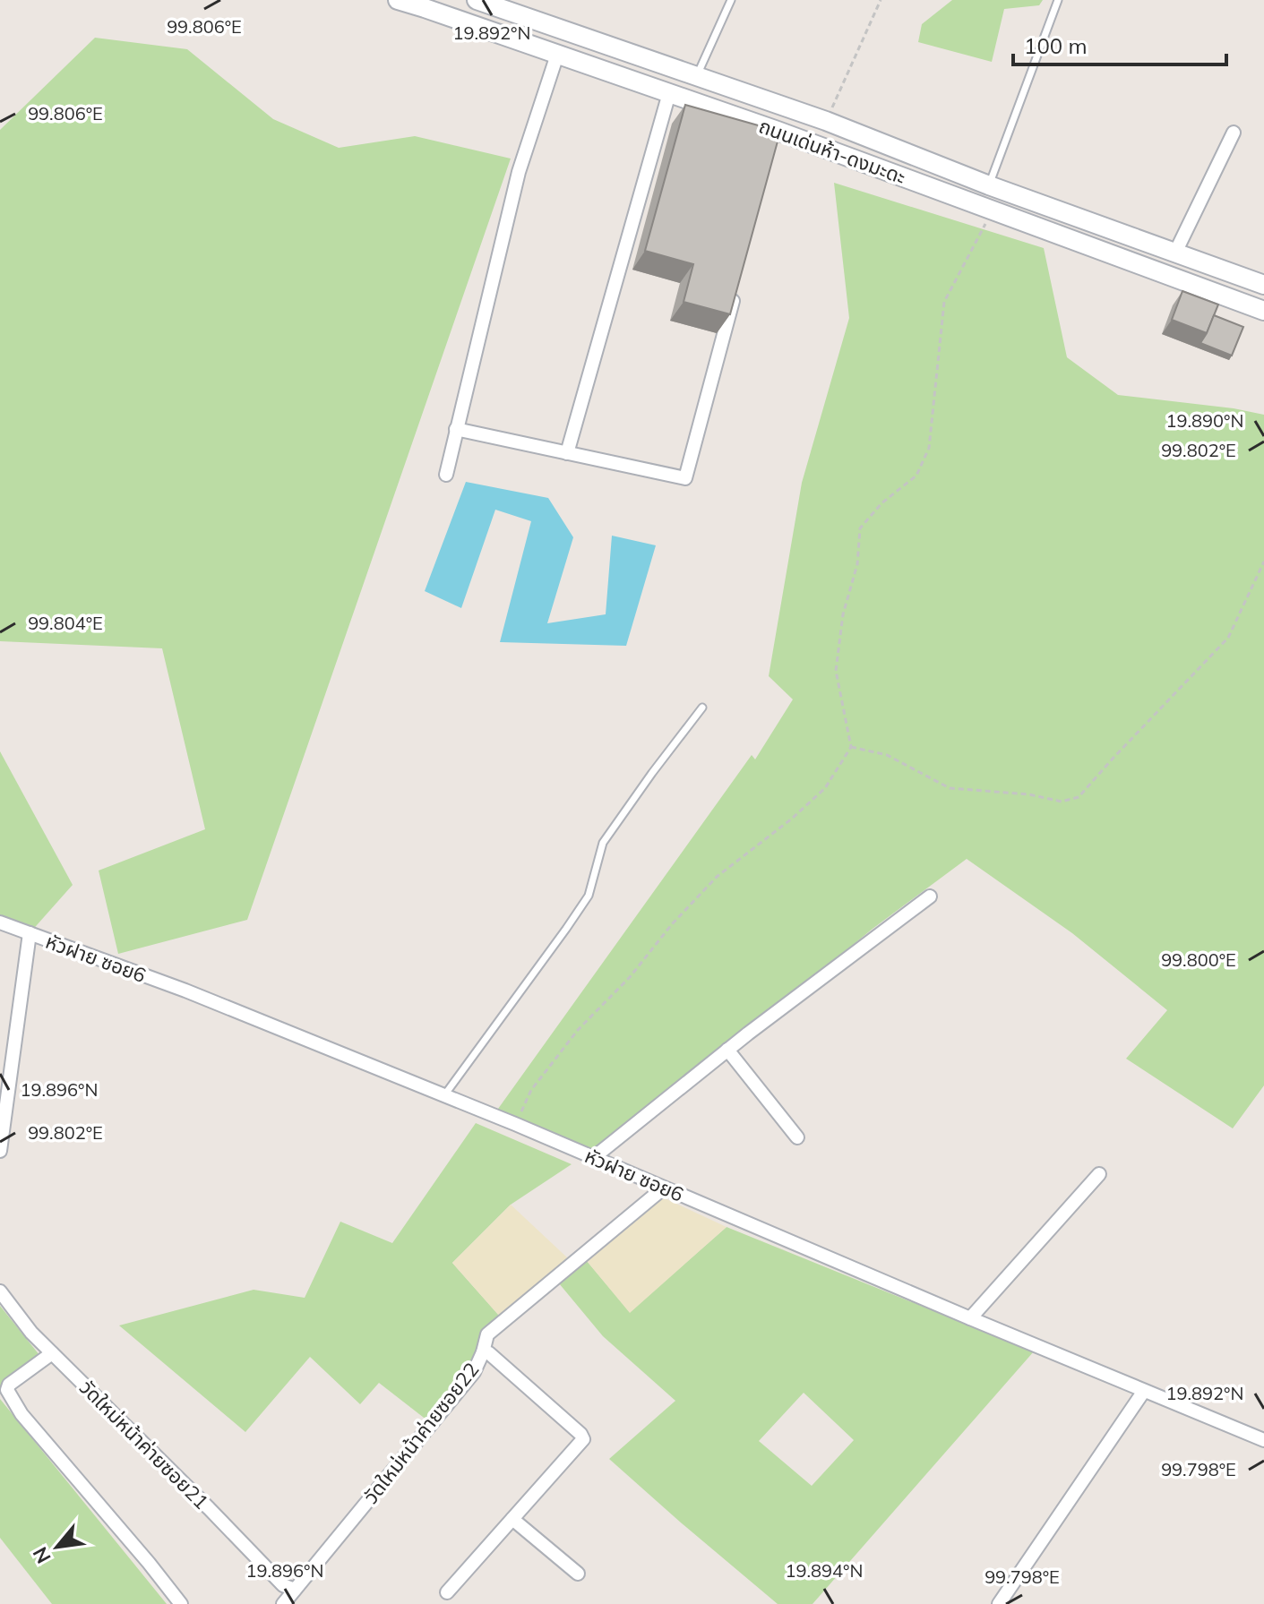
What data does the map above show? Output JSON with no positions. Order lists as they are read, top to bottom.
{
  "streets": {
    "main road": ["ถนนเด่นห้า-ดงมะดะ"],
    "street": ["หัวฝาย ซอย6", "วัดใหม่หน้าค่ายซอย22", "วัดใหม่หน้าค่ายซอย21"]
  },
  "crossings": [
    ["หัวฝาย ซอย6", "วัดใหม่หน้าค่ายซอย22"],
    ["วัดใหม่หน้าค่ายซอย22", "วัดใหม่หน้าค่ายซอย21"]
  ],
  "scale_bar": "100 m",
  "north": "bottom left",
  "coordinates": [
    "99.806°E",
    "19.892°N",
    "19.890°N",
    "99.802°E",
    "99.804°E",
    "99.800°E",
    "19.896°N",
    "99.798°E",
    "19.894°N"
  ]
}
